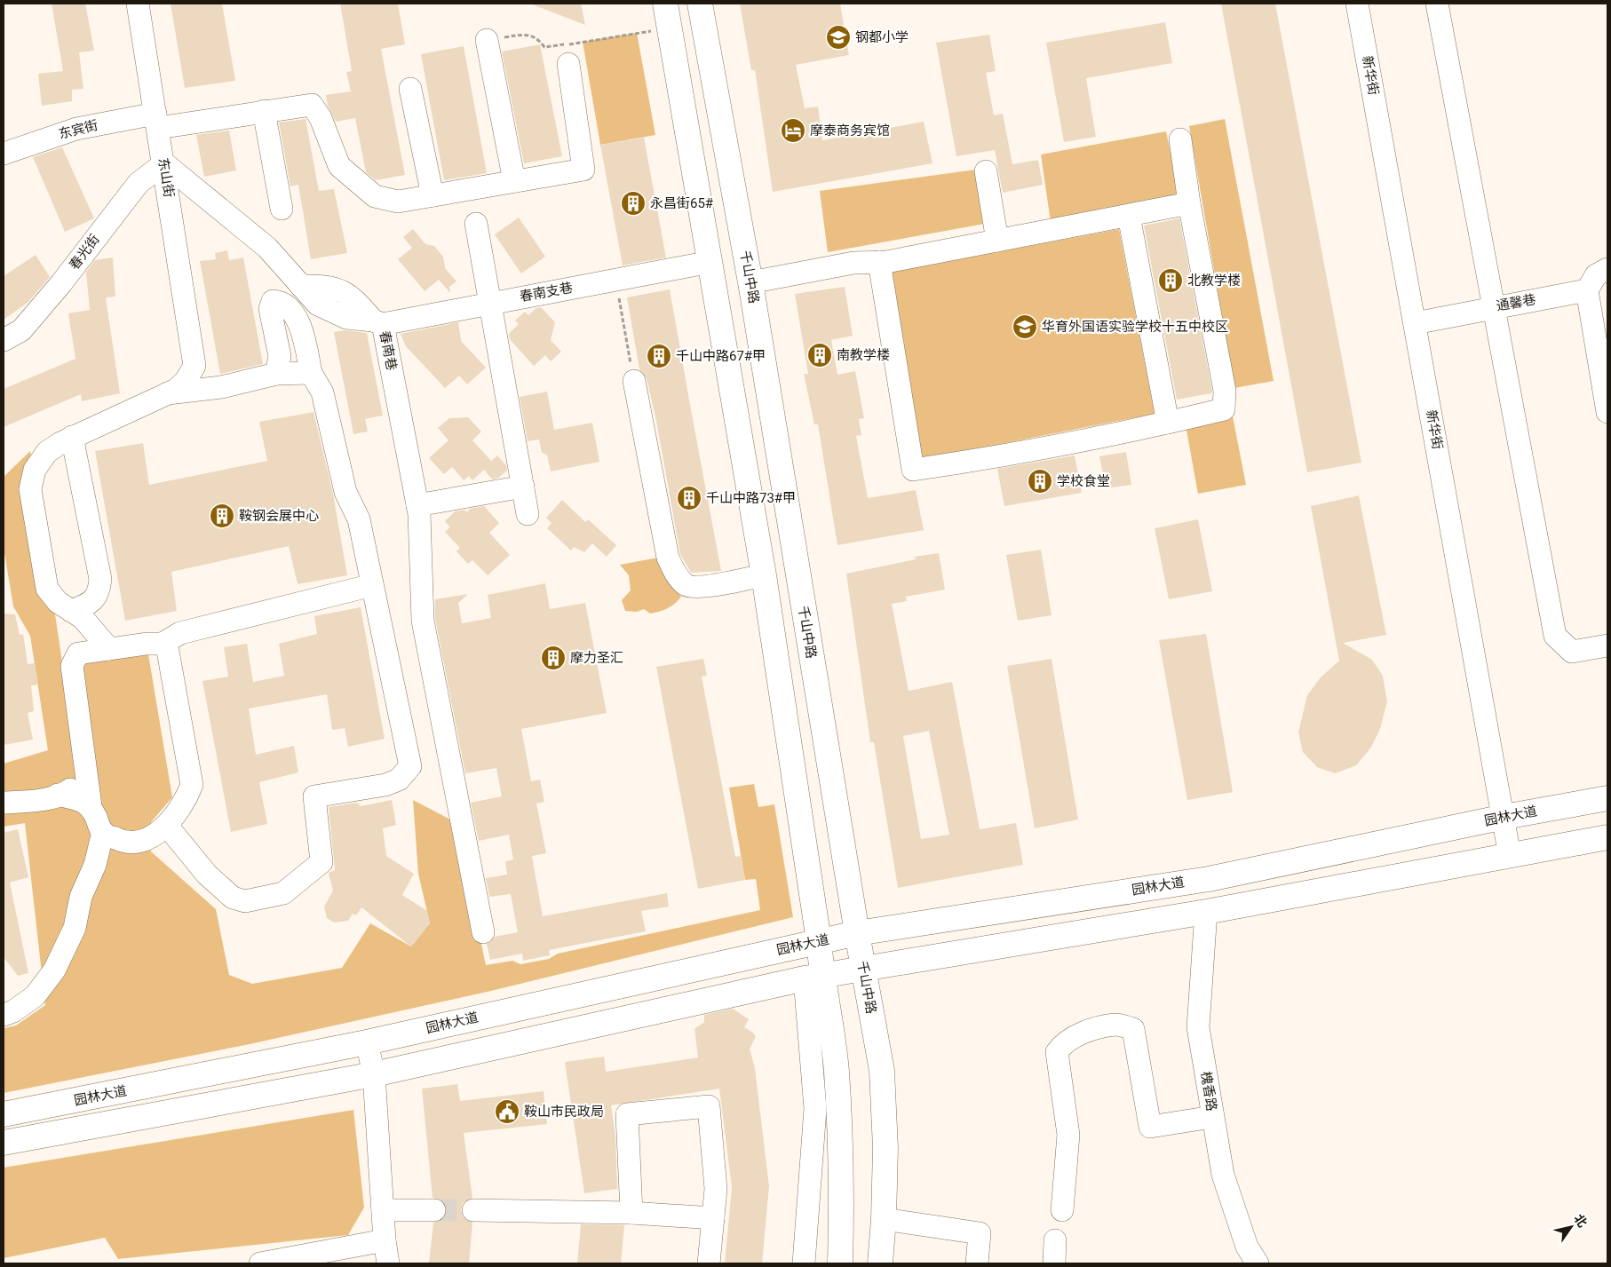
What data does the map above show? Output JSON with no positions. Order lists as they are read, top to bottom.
{
  "streets": {
    "main road": ["千山中路", "园林大道"],
    "street": [
      "新华街",
      "东宾街",
      "东山街",
      "春光街",
      "春南支巷",
      "通馨巷",
      "春南巷",
      "槐香路"
    ]
  },
  "crossings": [
    ["新华街", "通馨巷"],
    ["新华街", "园林大道"],
    ["东宾街", "东山街"],
    ["东山街", "春光街"],
    ["东山街", "春南巷"],
    ["春光街", "春南巷"],
    ["千山中路", "园林大道"],
    ["春南支巷", "春南巷"]
  ],
  "places": {
    "school or university": ["钢都小学", "华育外国语实验学校十五中校区"],
    "hotel": ["摩泰商务宾馆"],
    "building": [
      "永昌街65#",
      "北教学楼",
      "南教学楼",
      "千山中路67#甲",
      "学校食堂",
      "千山中路73#甲",
      "鞍钢会展中心",
      "摩力圣汇"
    ],
    "public building": ["鞍山市民政局"]
  },
  "north": "top right"
}
